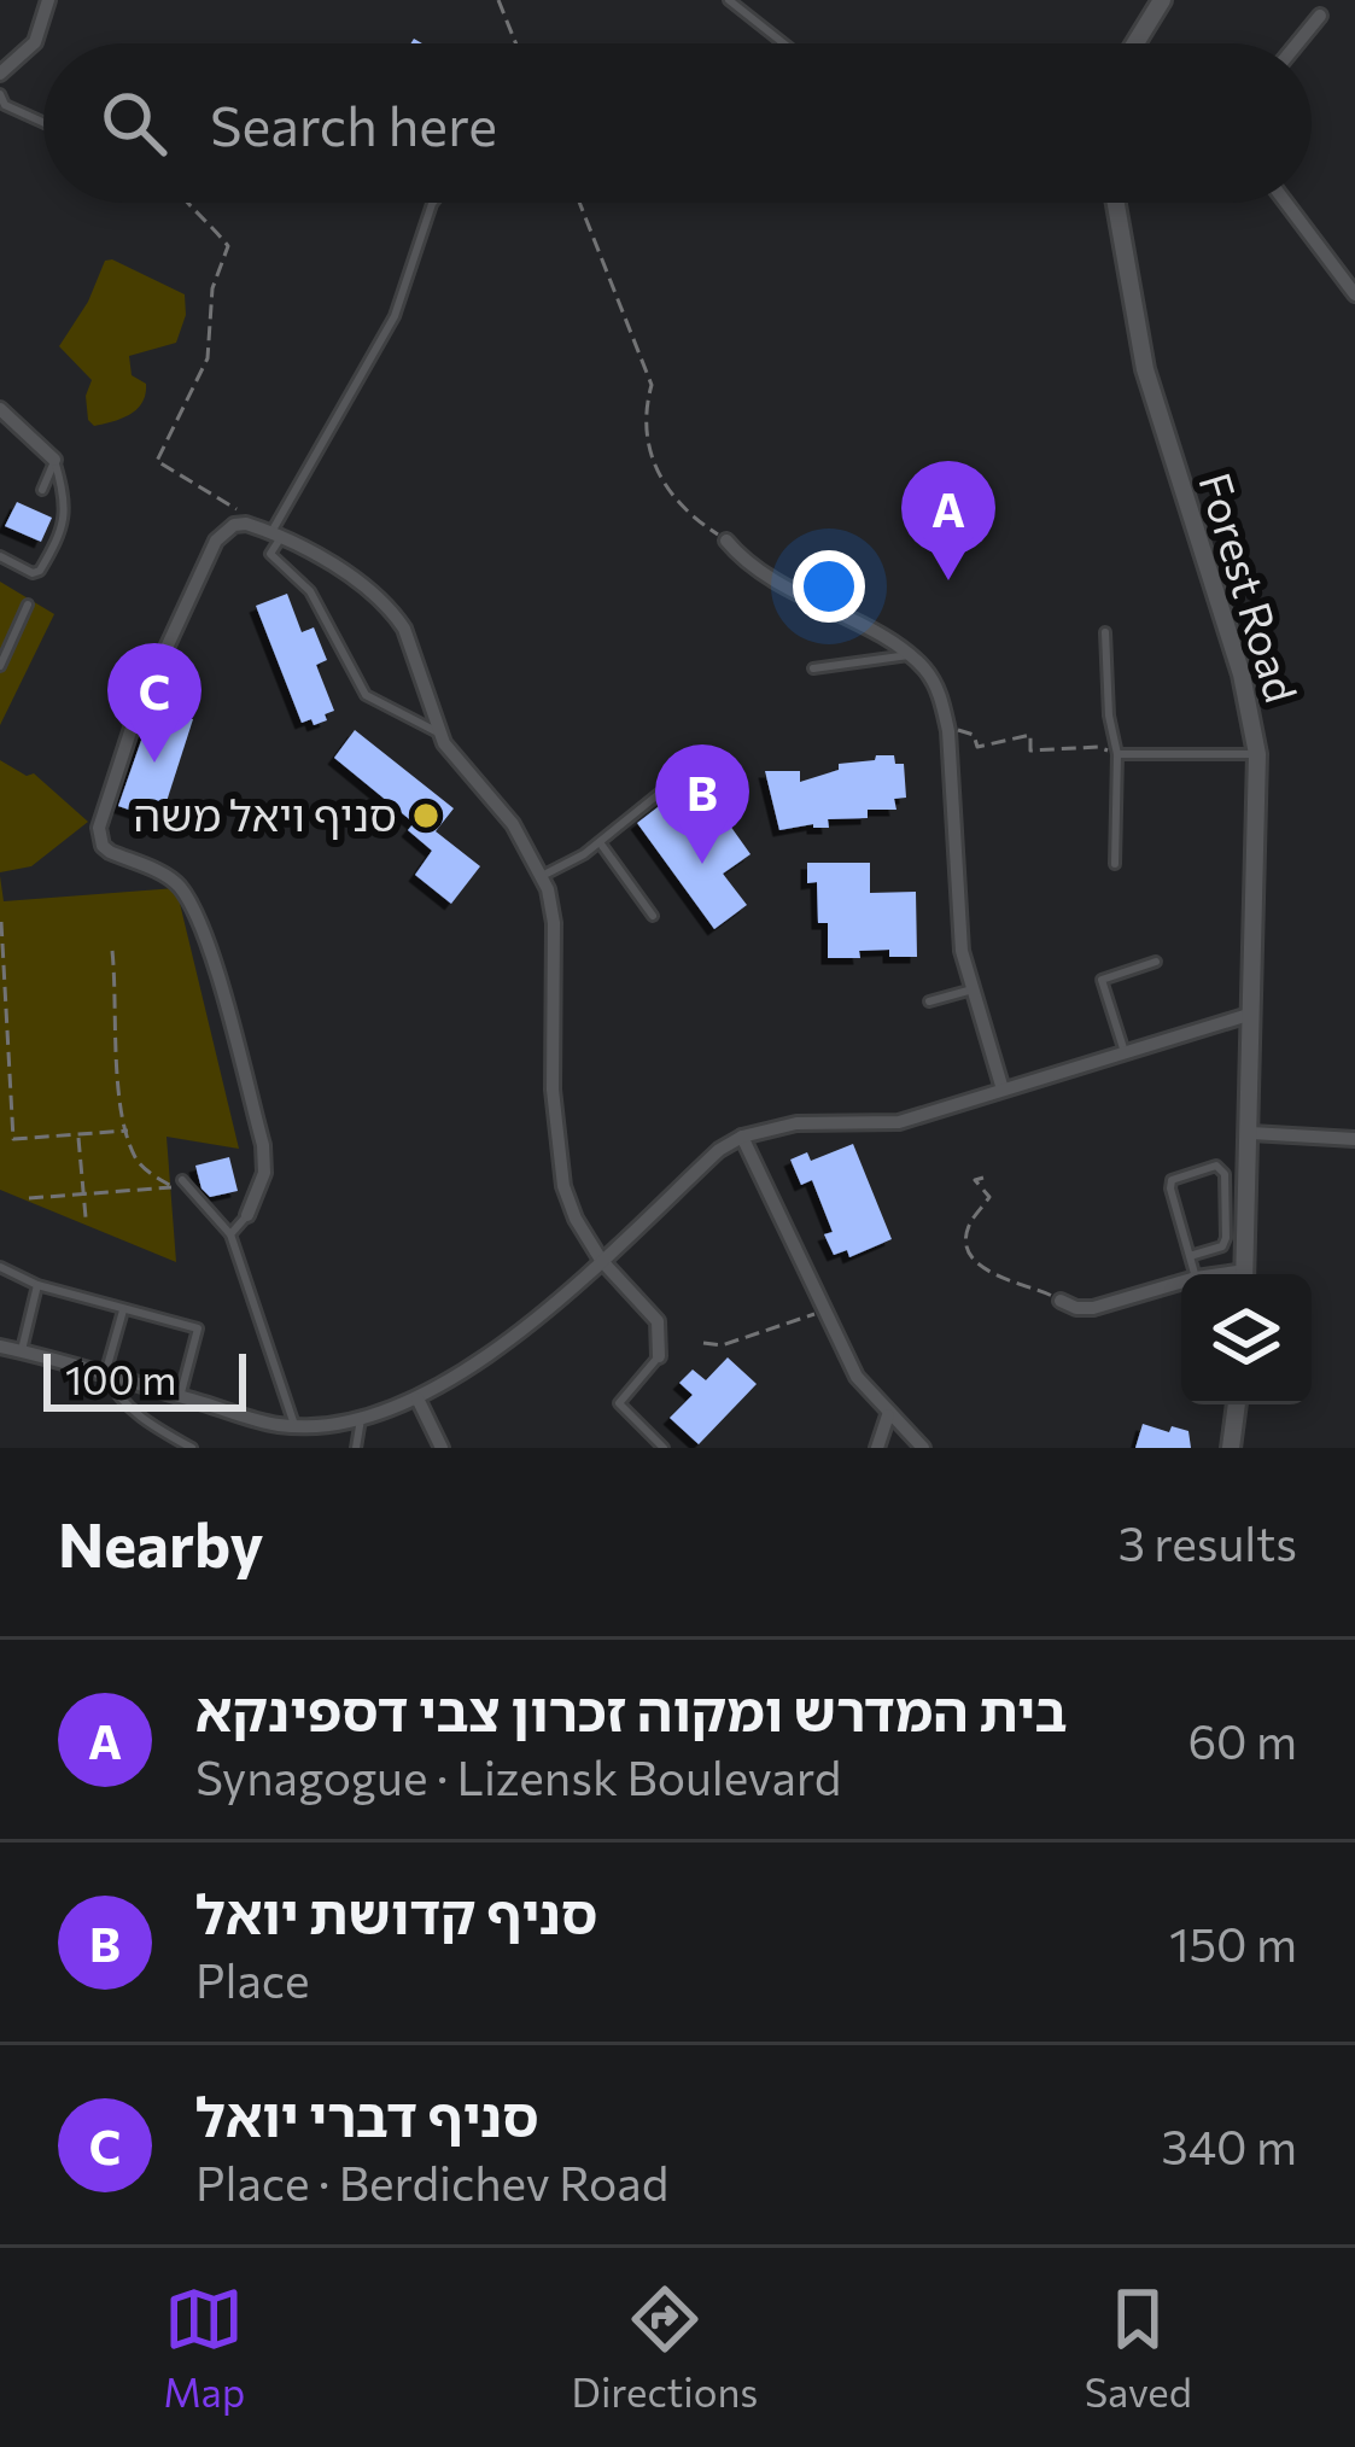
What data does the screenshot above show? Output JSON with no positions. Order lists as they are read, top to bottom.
{
  "streets": {
    "street": ["Forest Road"]
  },
  "places": ["סניף ויאל משה"],
  "scale_bar": "100 m",
  "page": {
    "search": "Search here",
    "pins": ["A", "C", "B"],
    "scale": "100 m",
    "heading": ["Nearby", "3 results"],
    "list": [
      {
        "mark": "A",
        "name": "בית המדרש ומקוה זכרון צבי דספינקא",
        "note": "Synagogue · Lizensk Boulevard",
        "value": "60 m"
      },
      {
        "mark": "B",
        "name": "סניף קדושת יואל",
        "note": "Place",
        "value": "150 m"
      },
      {
        "mark": "C",
        "name": "סניף דברי יואל",
        "note": "Place · Berdichev Road",
        "value": "340 m"
      }
    ],
    "nav": ["Map", "Directions", "Saved"]
  }
}
